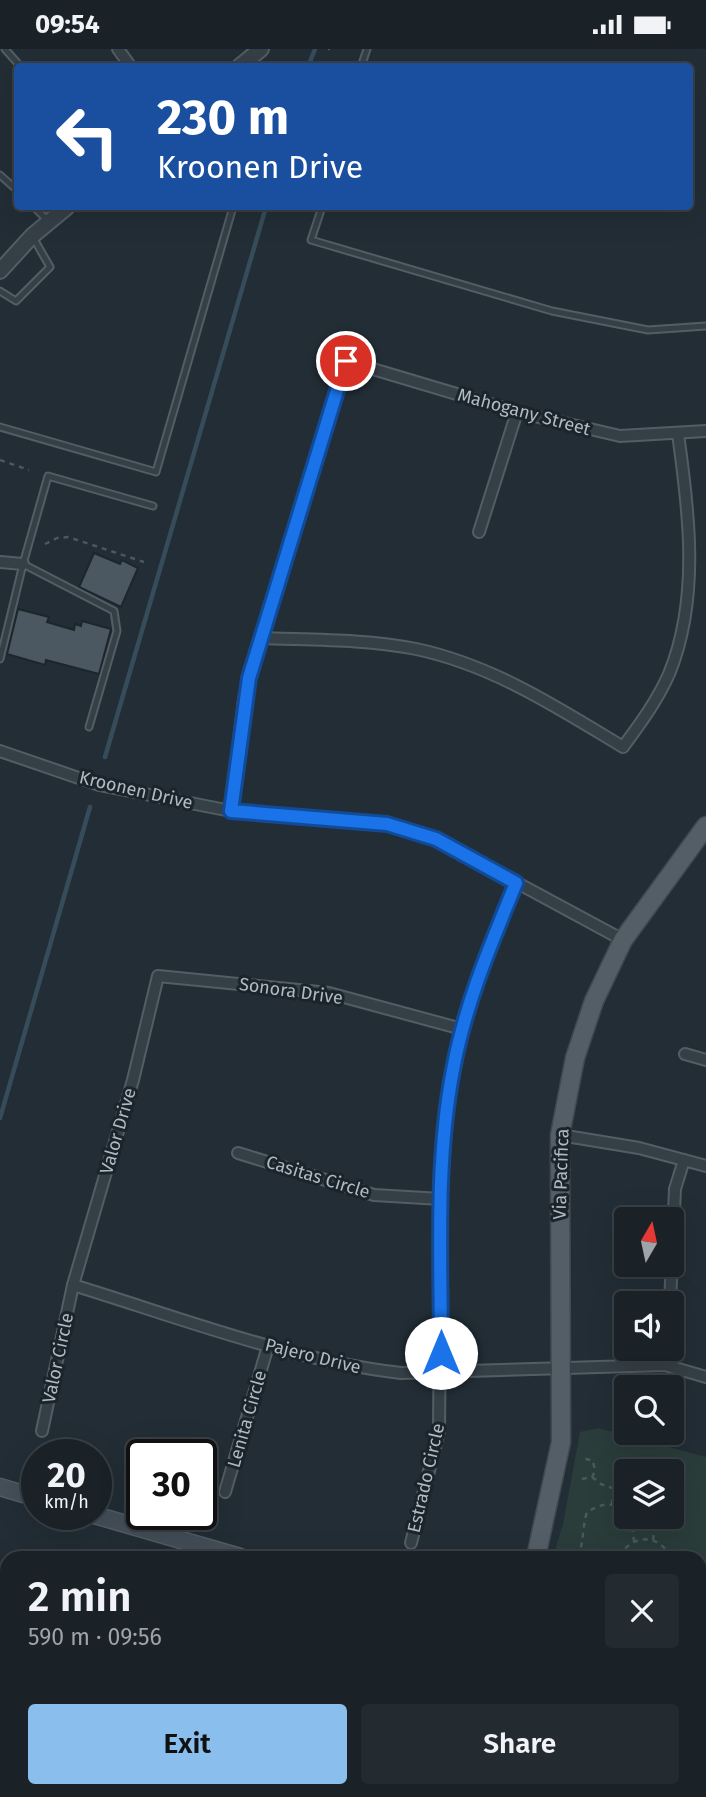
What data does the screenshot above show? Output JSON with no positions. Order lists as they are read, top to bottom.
{
  "streets": {
    "main road": ["Via Pacifica"],
    "street": [
      "Mahogany Street",
      "Kroonen Drive",
      "Sonora Drive",
      "Valor Drive",
      "Casitas Circle",
      "Pajero Drive",
      "Valor Circle",
      "Lenita Circle",
      "Estrado Circle"
    ]
  },
  "crossings": [
    ["Kroonen Drive", "Via Pacifica"],
    ["Kroonen Drive", "Estrado Circle"],
    ["Sonora Drive", "Valor Drive"],
    ["Sonora Drive", "Estrado Circle"],
    ["Valor Drive", "Pajero Drive"],
    ["Valor Drive", "Valor Circle"],
    ["Via Pacifica", "Pajero Drive"],
    ["Casitas Circle", "Estrado Circle"],
    ["Pajero Drive", "Valor Circle"],
    ["Pajero Drive", "Lenita Circle"],
    ["Pajero Drive", "Estrado Circle"]
  ],
  "north": "top",
  "page": {
    "status": "09:54",
    "turn": ["230 m", "Kroonen Drive"],
    "speed": "20 km/h",
    "limit": "30",
    "heading": ["2 min", "590 m · 09:56"],
    "buttons": ["Exit", "Share"]
  }
}
